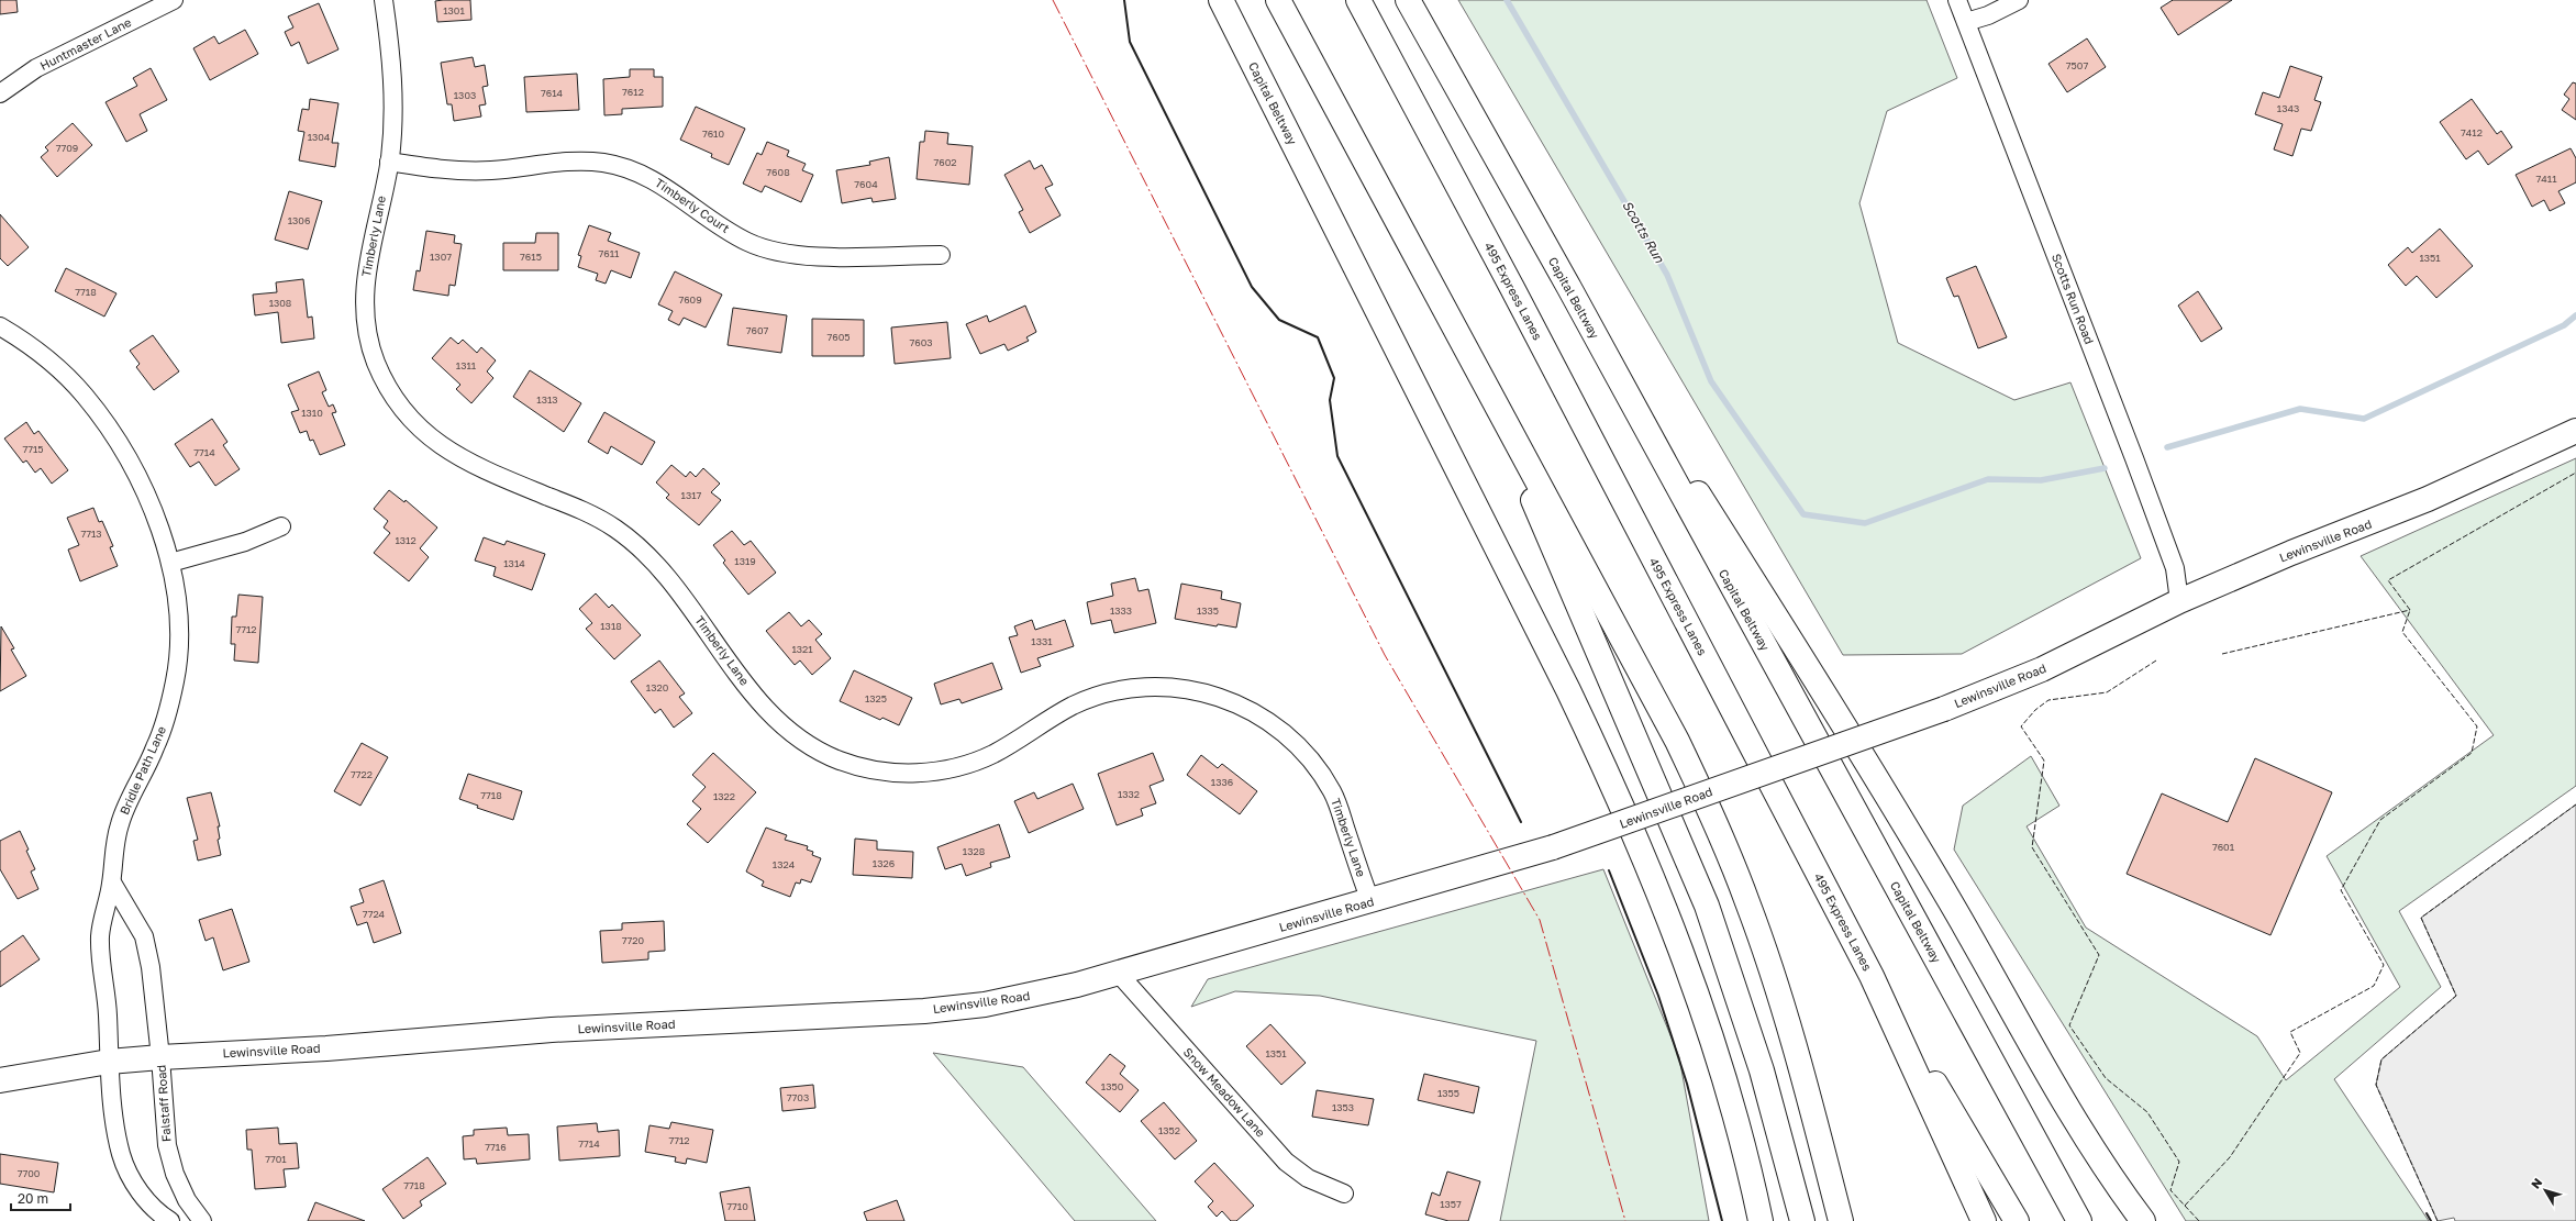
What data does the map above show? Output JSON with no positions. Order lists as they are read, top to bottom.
{
  "streets": {
    "main road": ["Capital Beltway", "495 Express Lanes", "Lewinsville Road"],
    "street": [
      "Huntmaster Lane",
      "Timberly Court",
      "Timberly Lane",
      "Scotts Run Road",
      "Bridle Path Lane",
      "Snow Meadow Lane",
      "Falstaff Road"
    ]
  },
  "crossings": [
    ["Timberly Court", "Timberly Lane"],
    ["Timberly Lane", "Lewinsville Road"],
    ["Scotts Run Road", "Lewinsville Road"],
    ["Lewinsville Road", "Bridle Path Lane"],
    ["Lewinsville Road", "Snow Meadow Lane"],
    ["Lewinsville Road", "Falstaff Road"]
  ],
  "water": ["Scotts Run"],
  "house_numbers": [
    "1301",
    "7507",
    "7612",
    "7614",
    "1303",
    "1343",
    "7412",
    "7610",
    "1304",
    "7709",
    "7602",
    "7608",
    "7411",
    "7604",
    "1306",
    "7611",
    "1307",
    "7615",
    "1351",
    "7718",
    "7609",
    "1308",
    "7607",
    "7605",
    "7603",
    "1311",
    "1313",
    "1310",
    "7715",
    "7714",
    "1317",
    "7713",
    "1312",
    "1319",
    "1314",
    "1333",
    "1335",
    "1318",
    "7712",
    "1331",
    "1321",
    "1320",
    "1325",
    "7722",
    "1336",
    "1332",
    "7718",
    "1322",
    "7601",
    "1328",
    "1326",
    "1324",
    "7724",
    "7720",
    "1351",
    "1350",
    "1355",
    "7703",
    "1353",
    "1352",
    "7712",
    "7714",
    "7716",
    "7701",
    "7700",
    "7718",
    "1357",
    "7710"
  ],
  "scale_bar": "20 m",
  "north": "top left"
}
